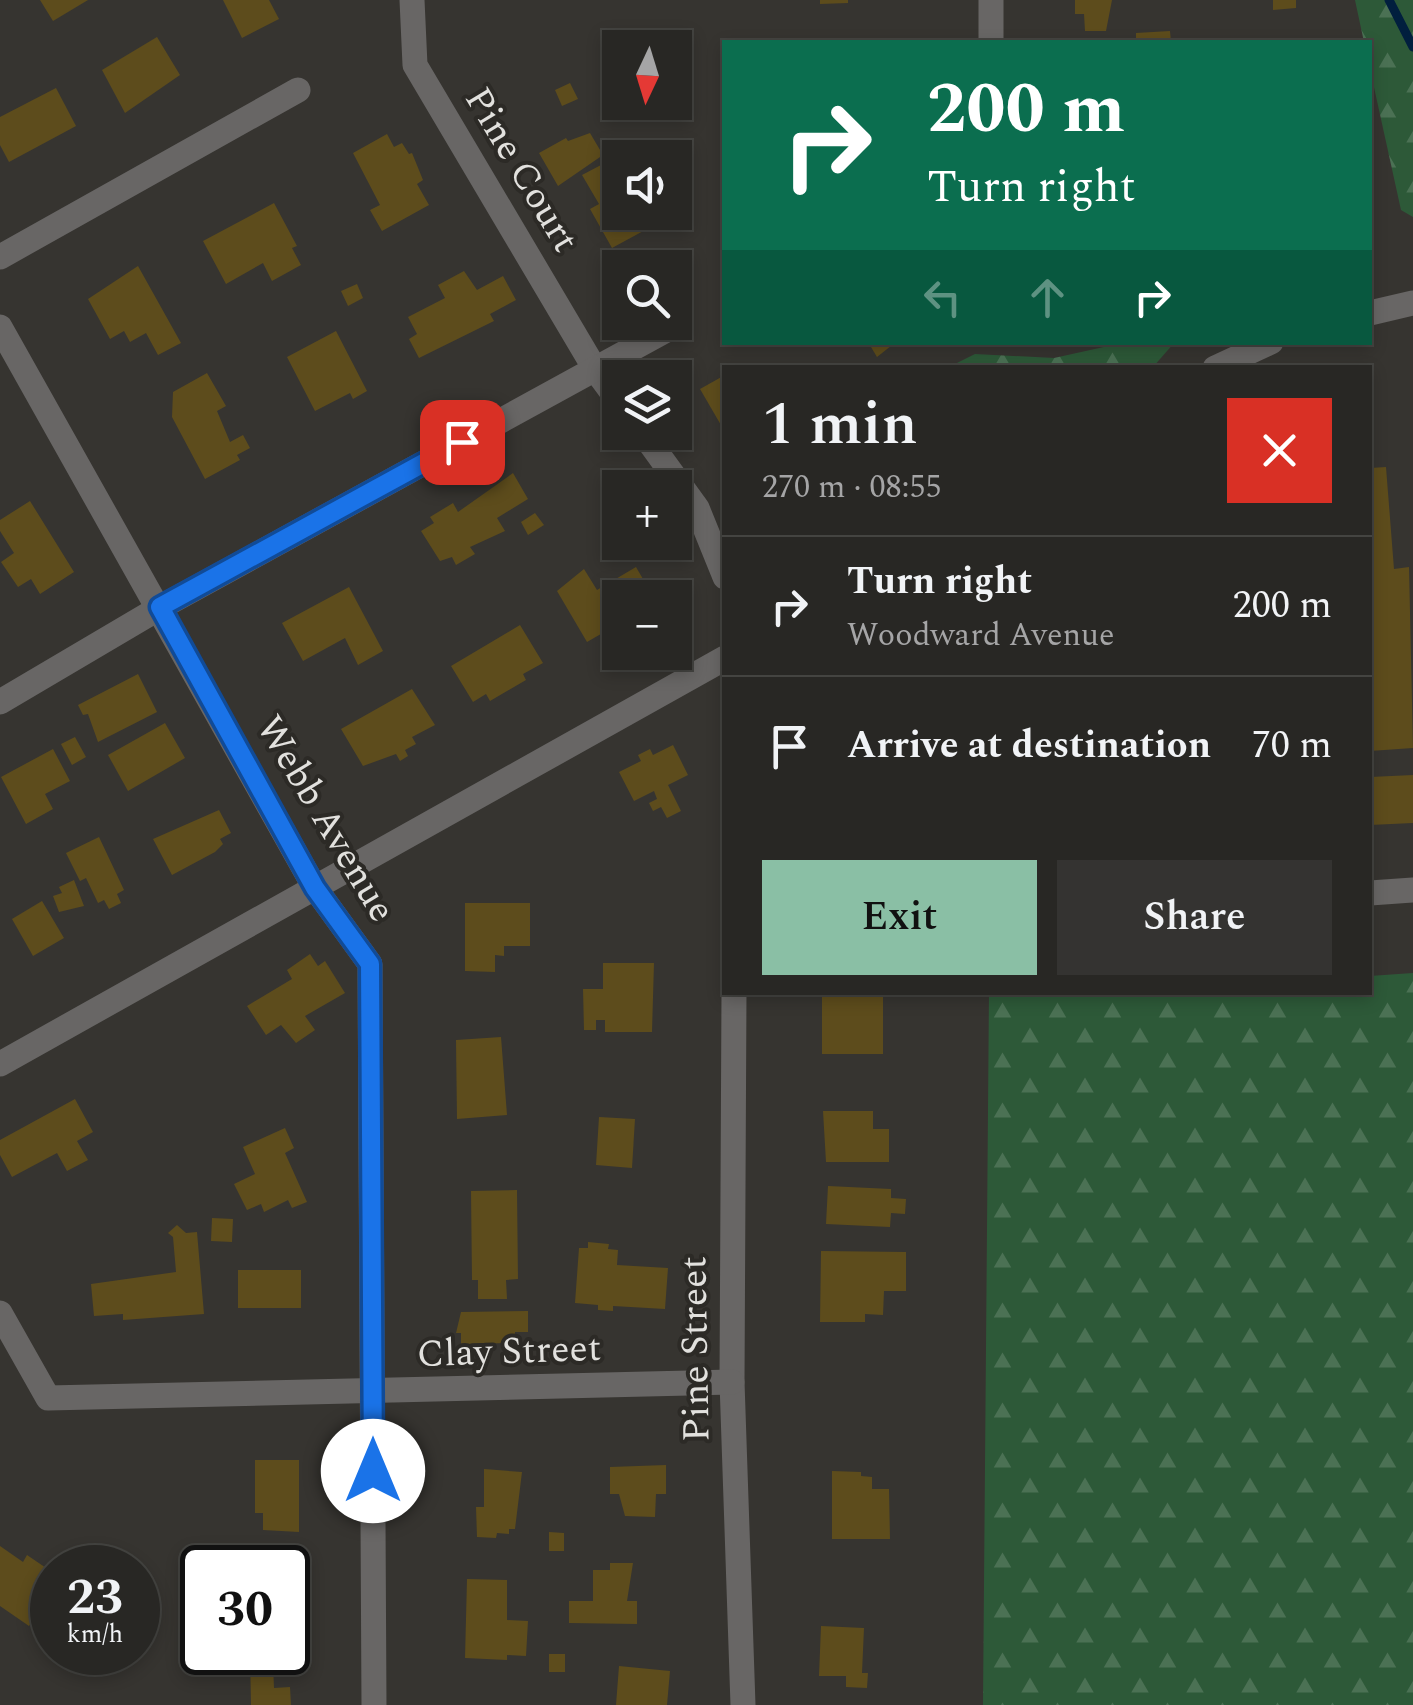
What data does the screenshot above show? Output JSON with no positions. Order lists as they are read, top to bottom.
{
  "streets": {
    "street": [
      "Pine Court",
      "Webb Avenue",
      "Pine Street",
      "Clay Street"
    ]
  },
  "crossings": [
    ["Webb Avenue", "Clay Street"],
    ["Pine Street", "Clay Street"]
  ],
  "north": "bottom",
  "page": {
    "map_buttons": ["+", "−"],
    "turn": ["200 m", "Turn right"],
    "heading": ["1 min", "270 m · 08:55"],
    "list": [
      {
        "name": "Turn right",
        "note": "Woodward Avenue",
        "value": "200 m"
      },
      {
        "name": "Arrive at destination",
        "value": "70 m"
      }
    ],
    "buttons": ["Exit", "Share"],
    "speed": "23 km/h",
    "limit": "30"
  }
}
